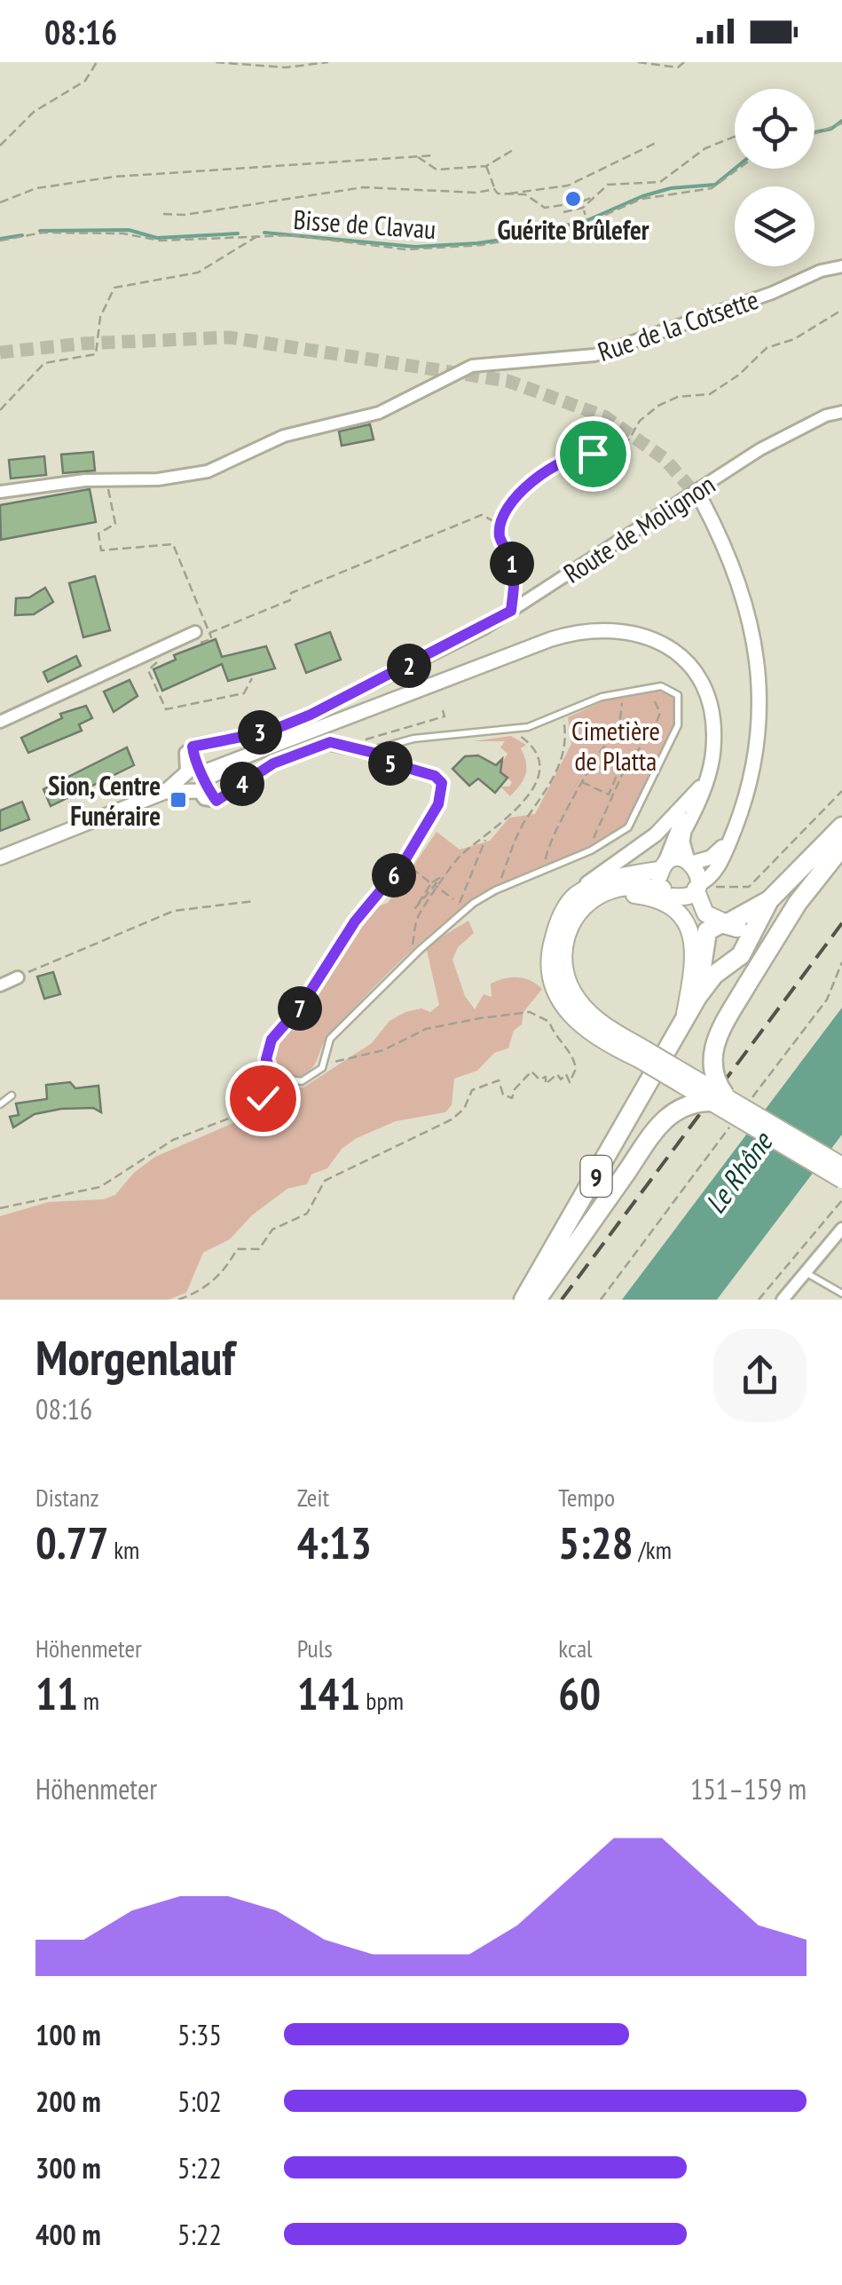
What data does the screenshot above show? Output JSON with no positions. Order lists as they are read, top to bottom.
{
  "streets": {
    "main road": ["9"],
    "street": ["Rue de la Cotsette", "Route de Molignon"],
    "path": ["Bisse de Clavau"]
  },
  "water": ["Le Rhône"],
  "parks": ["Cimetière de Platta"],
  "places": {
    "other": ["Guérite Brûlefer"],
    "transit": ["Sion, Centre Funéraire"]
  },
  "page": {
    "status": "08:16",
    "pins": [
      "1",
      "2",
      "3",
      "5",
      "4",
      "6",
      "7"
    ],
    "heading": ["Morgenlauf", "08:16"],
    "stats": [
      ["Distanz", "0.77 km"],
      ["Zeit", "4:13"],
      ["Tempo", "5:28 /km"],
      ["Höhenmeter", "11 m"],
      ["Puls", "141 bpm"],
      ["kcal", "60"]
    ],
    "chart": ["Höhenmeter", "151–159 m"],
    "list": [
      {
        "name": "100 m",
        "note": "5:35"
      },
      {
        "name": "200 m",
        "note": "5:02"
      },
      {
        "name": "300 m",
        "note": "5:22"
      },
      {
        "name": "400 m",
        "note": "5:22"
      }
    ]
  }
}
